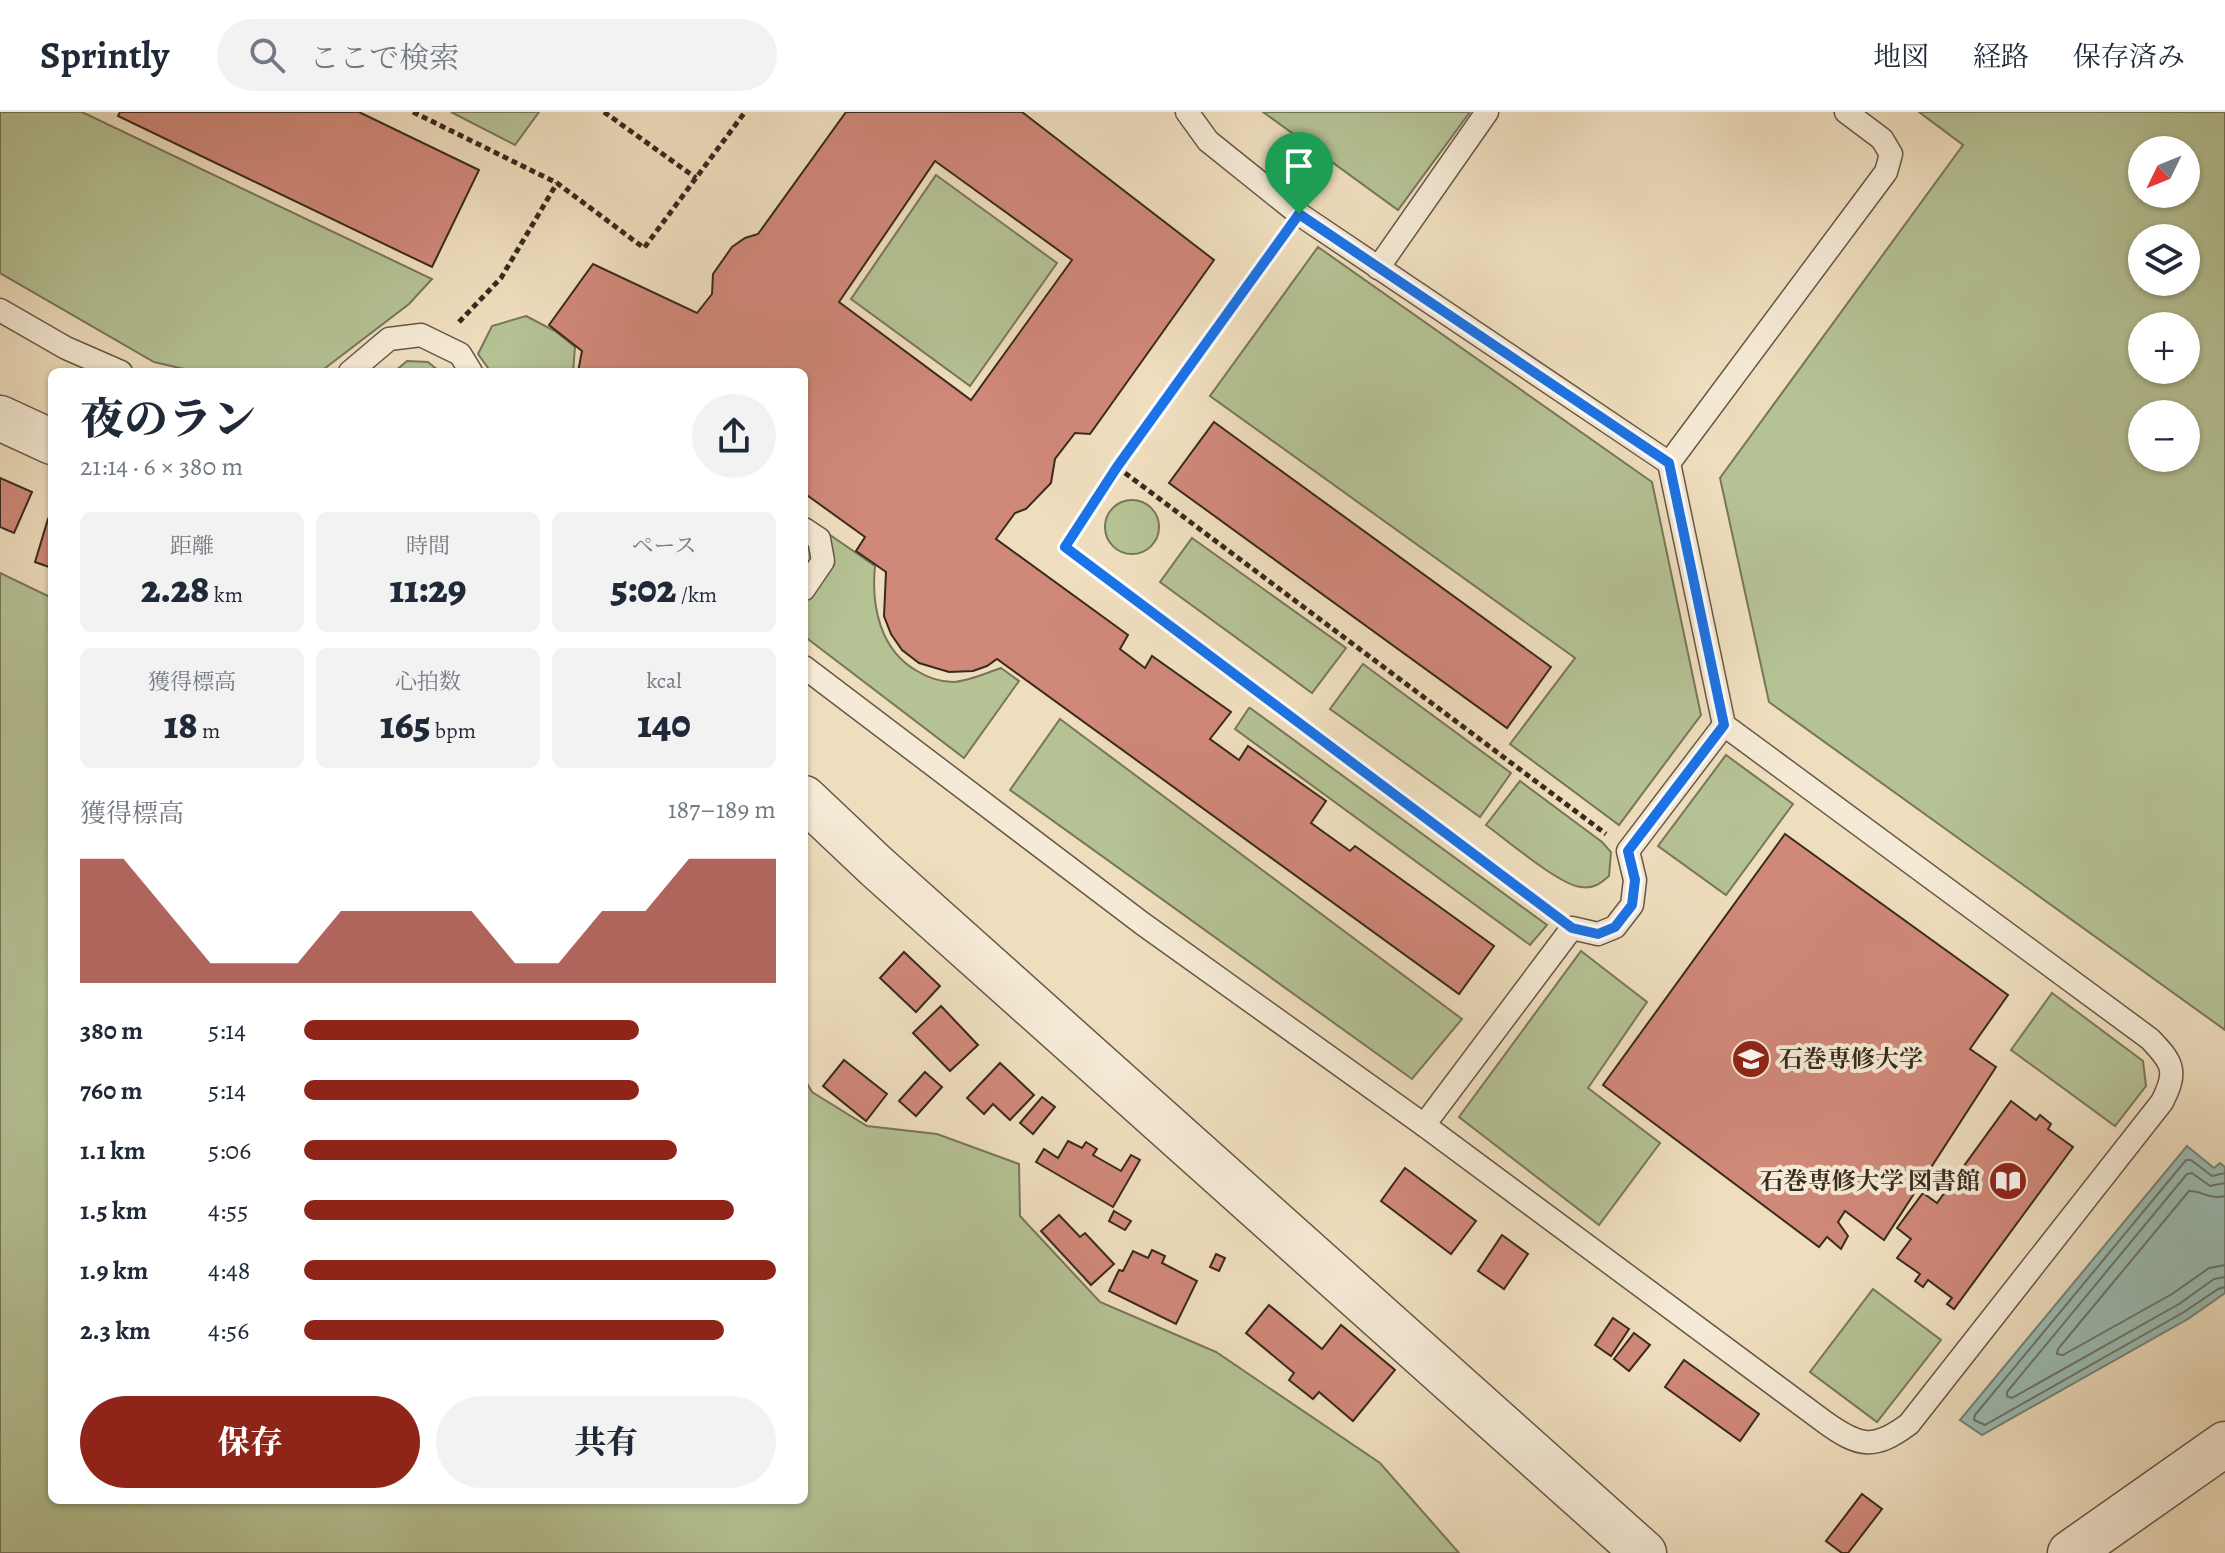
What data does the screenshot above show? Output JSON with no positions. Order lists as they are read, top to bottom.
{
  "places": {
    "school or university": ["石巻専修大学"],
    "library": ["石巻専修大学 図書館"]
  },
  "north": "bottom left",
  "page": {
    "header": "Sprintly",
    "search": "ここで検索",
    "nav": ["地図", "経路", "保存済み"],
    "map_buttons": ["+", "−"],
    "heading": ["夜のラン", "21:14 · 6 × 380 m"],
    "stats": [
      ["距離", "2.28 km"],
      ["時間", "11:29"],
      ["ペース", "5:02 /km"],
      ["獲得標高", "18 m"],
      ["心拍数", "165 bpm"],
      ["kcal", "140"]
    ],
    "chart": ["獲得標高", "187–189 m"],
    "list": [
      {
        "name": "380 m",
        "note": "5:14"
      },
      {
        "name": "760 m",
        "note": "5:14"
      },
      {
        "name": "1.1 km",
        "note": "5:06"
      },
      {
        "name": "1.5 km",
        "note": "4:55"
      },
      {
        "name": "1.9 km",
        "note": "4:48"
      },
      {
        "name": "2.3 km",
        "note": "4:56"
      }
    ],
    "buttons": ["保存", "共有"]
  }
}
